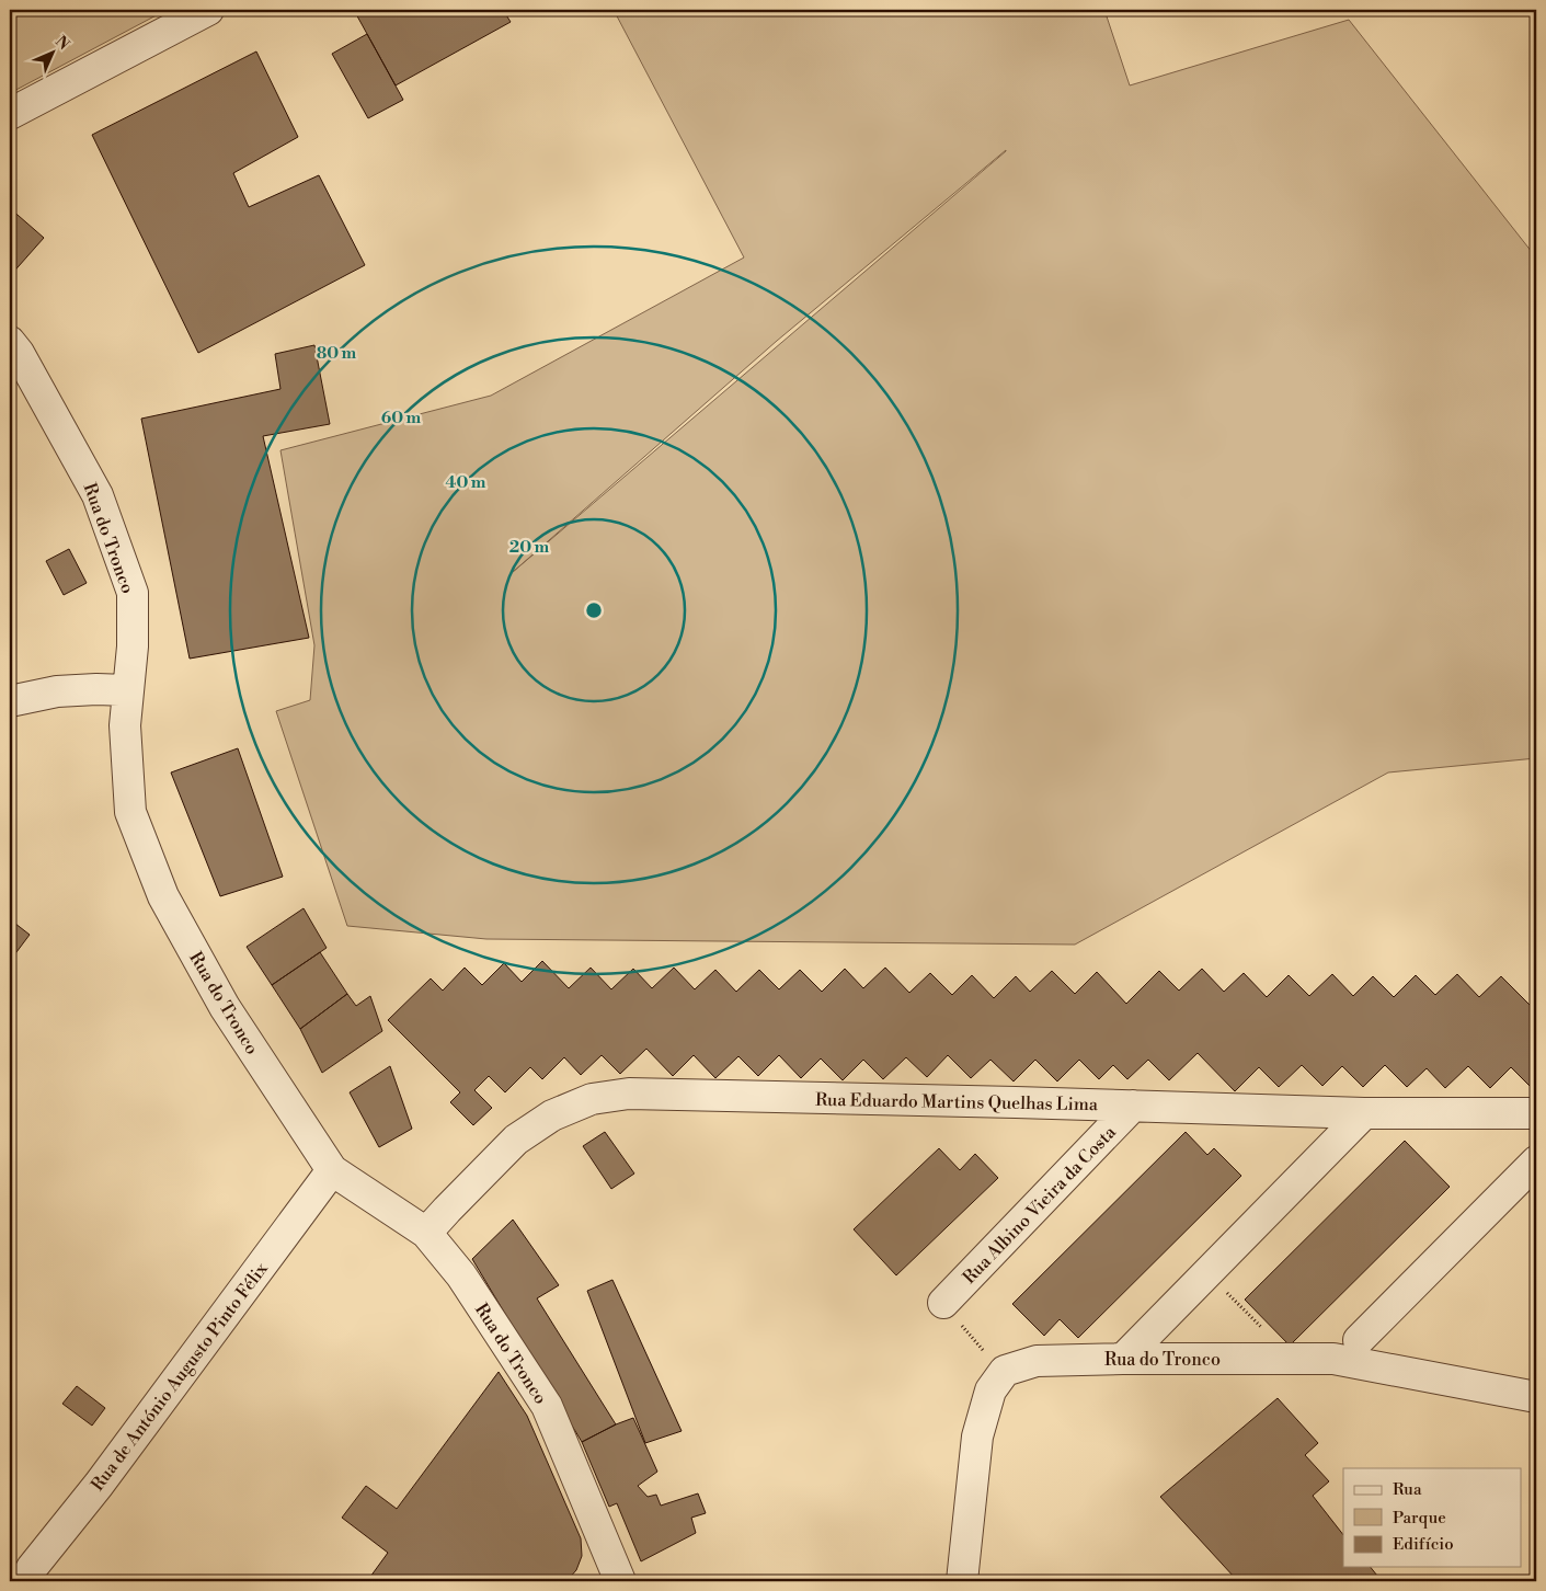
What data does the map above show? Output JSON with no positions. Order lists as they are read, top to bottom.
{
  "streets": {
    "street": [
      "Rua do Tronco",
      "Rua Eduardo Martins Quelhas Lima",
      "Rua Albino Vieira da Costa",
      "Rua de António Augusto Pinto Félix"
    ]
  },
  "crossings": [
    ["Rua do Tronco", "Rua Eduardo Martins Quelhas Lima"],
    ["Rua do Tronco", "Rua de António Augusto Pinto Félix"],
    ["Rua Eduardo Martins Quelhas Lima", "Rua Albino Vieira da Costa"]
  ],
  "legend": ["Rua", "Parque", "Edifício"],
  "north": "top right",
  "rings": [
    "80 m",
    "60 m",
    "40 m",
    "20 m"
  ]
}
